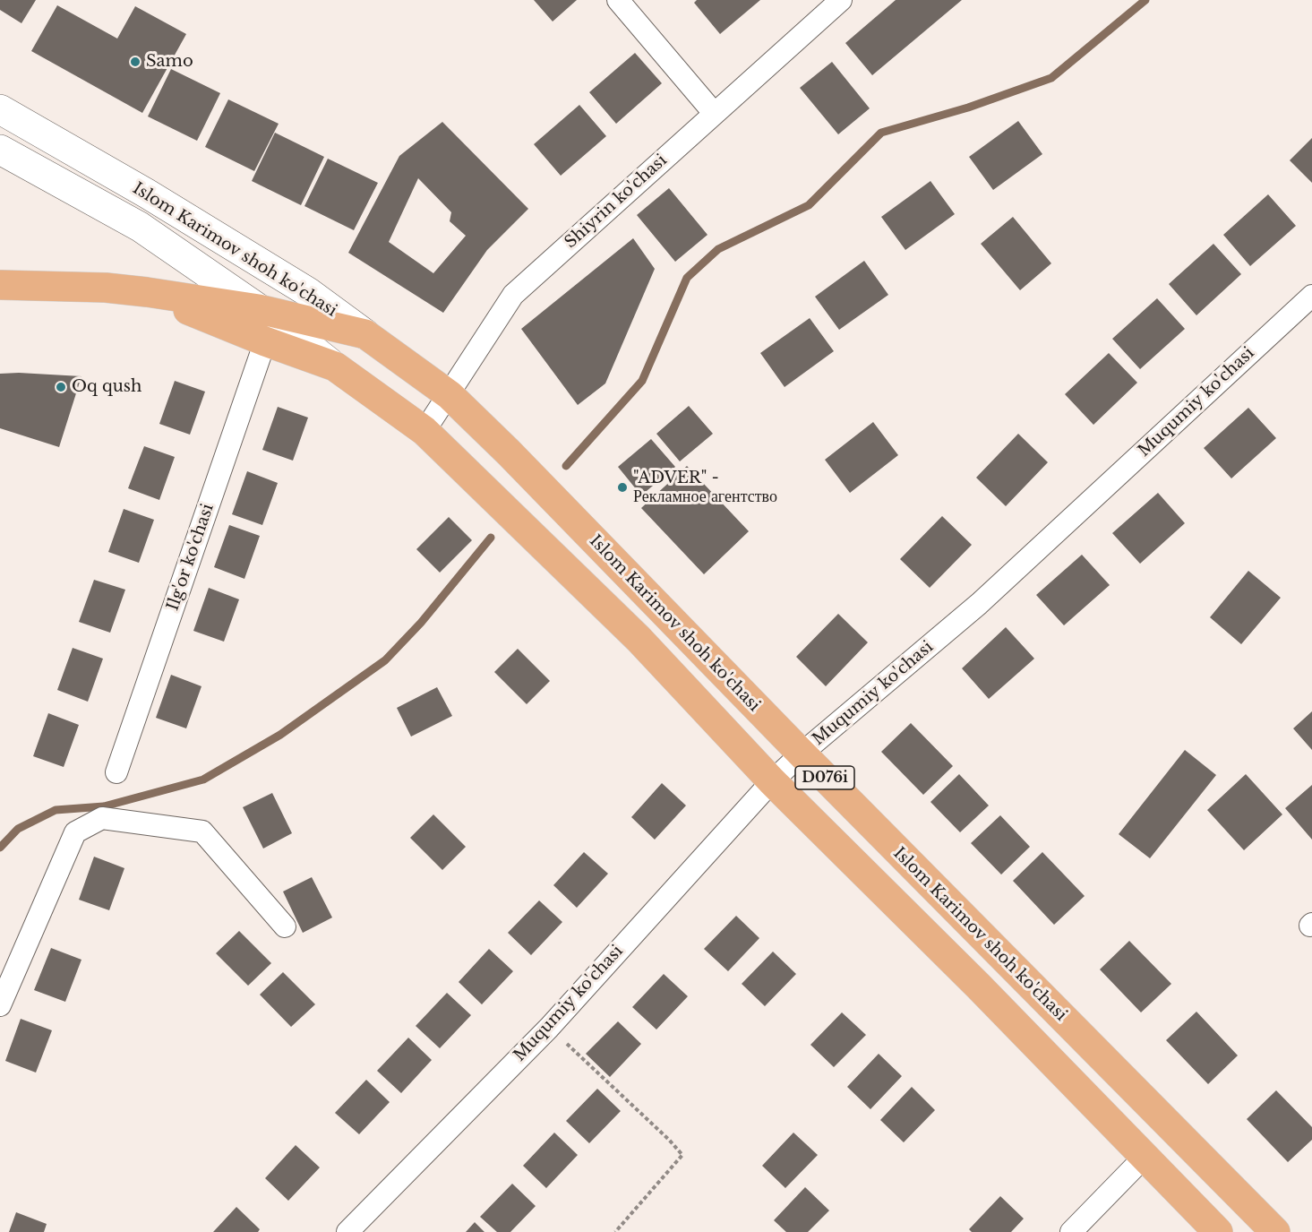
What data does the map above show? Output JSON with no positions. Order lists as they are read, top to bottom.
{
  "streets": {
    "main road": ["Islom Karimov shoh ko'chasi", "D076i"],
    "street": ["Shiyrin ko'chasi", "Muqumiy ko'chasi", "Ilg'or ko'chasi"]
  },
  "crossings": [
    ["Shiyrin ko'chasi", "Islom Karimov shoh ko'chasi"],
    ["Islom Karimov shoh ko'chasi", "Muqumiy ko'chasi"]
  ],
  "places": ["Samo", "Oq qush", "\"ADVER\" - Рекламное агентство"]
}
